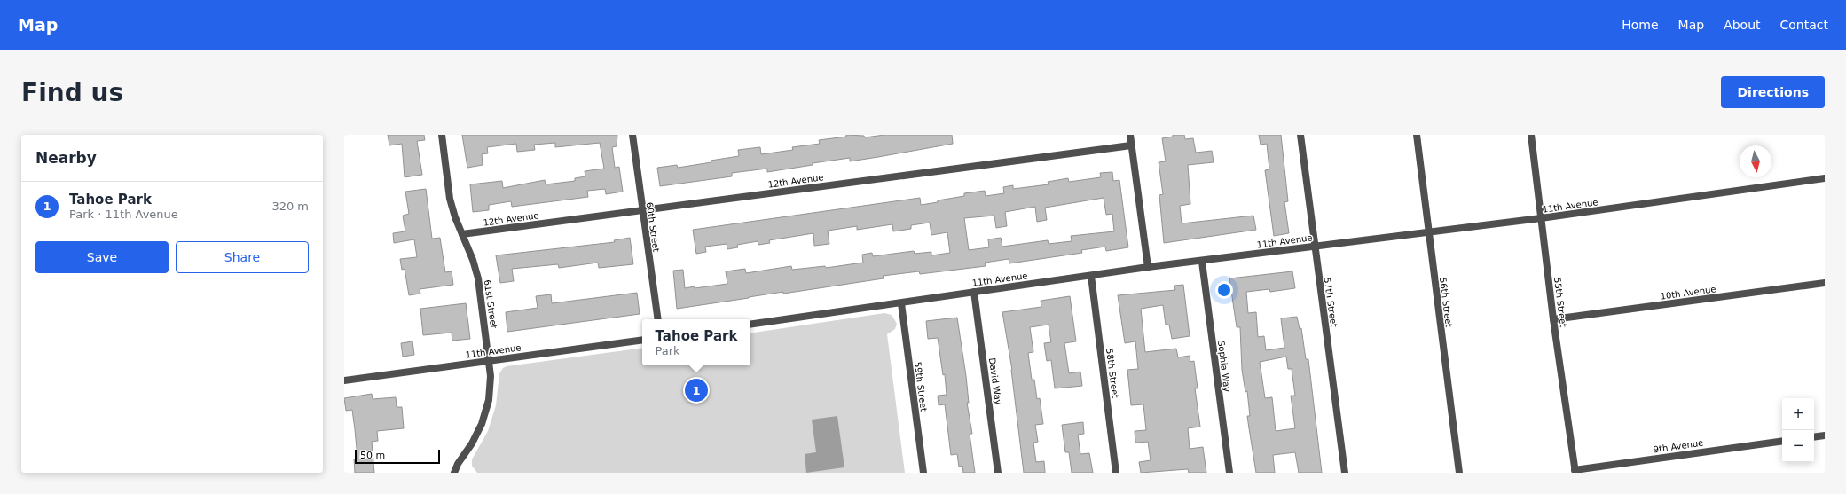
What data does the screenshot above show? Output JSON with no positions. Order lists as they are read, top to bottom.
{
  "streets": {
    "street": [
      "12th Avenue",
      "11th Avenue",
      "60th Street",
      "10th Avenue",
      "57th Street",
      "56th Street",
      "55th Street",
      "61st Street",
      "Sophia Way",
      "58th Street",
      "David Way",
      "59th Street",
      "9th Avenue"
    ]
  },
  "crossings": [
    ["12th Avenue", "60th Street"],
    ["12th Avenue", "61st Street"],
    ["11th Avenue", "57th Street"],
    ["11th Avenue", "56th Street"],
    ["11th Avenue", "55th Street"],
    ["11th Avenue", "61st Street"],
    ["11th Avenue", "Sophia Way"],
    ["11th Avenue", "58th Street"],
    ["11th Avenue", "David Way"],
    ["11th Avenue", "59th Street"],
    ["10th Avenue", "55th Street"],
    ["55th Street", "9th Avenue"]
  ],
  "scale_bar": "50 m",
  "north": "bottom",
  "page": {
    "header": "Map",
    "nav": [
      "Home",
      "Map",
      "About",
      "Contact"
    ],
    "buttons": [
      "Directions",
      ["Save", "Share"]
    ],
    "title": "Find us",
    "heading": "Nearby",
    "list": [
      {
        "mark": "1",
        "name": "Tahoe Park",
        "note": "Park · 11th Avenue",
        "value": "320 m"
      }
    ],
    "popup": ["Tahoe Park", "Park"],
    "pins": "1",
    "map_buttons": ["+", "−"],
    "scale": "50 m"
  }
}
